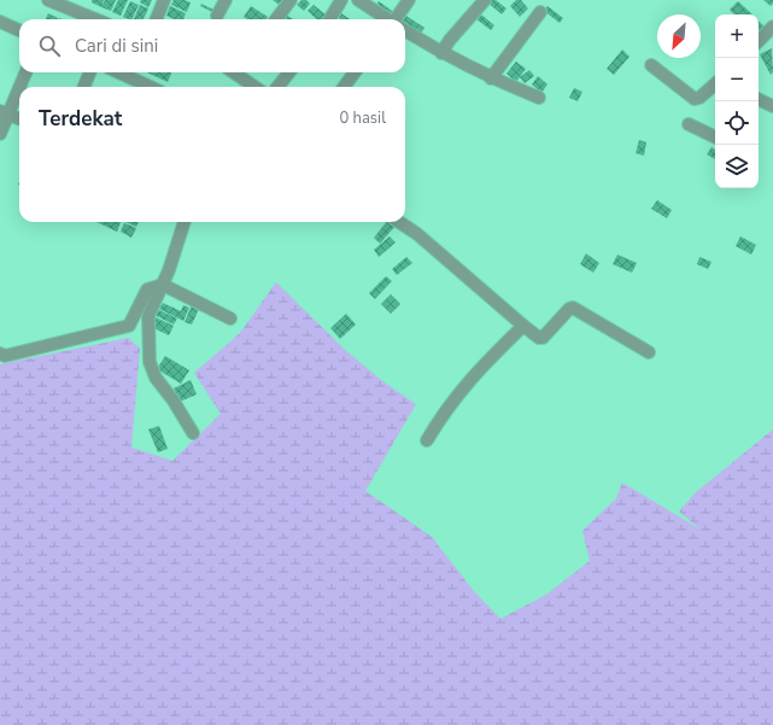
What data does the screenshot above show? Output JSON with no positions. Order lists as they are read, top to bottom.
{
  "north": "bottom left",
  "page": {
    "map_buttons": ["+", "−"],
    "search": "Cari di sini",
    "heading": ["Terdekat", "0 hasil"]
  }
}
